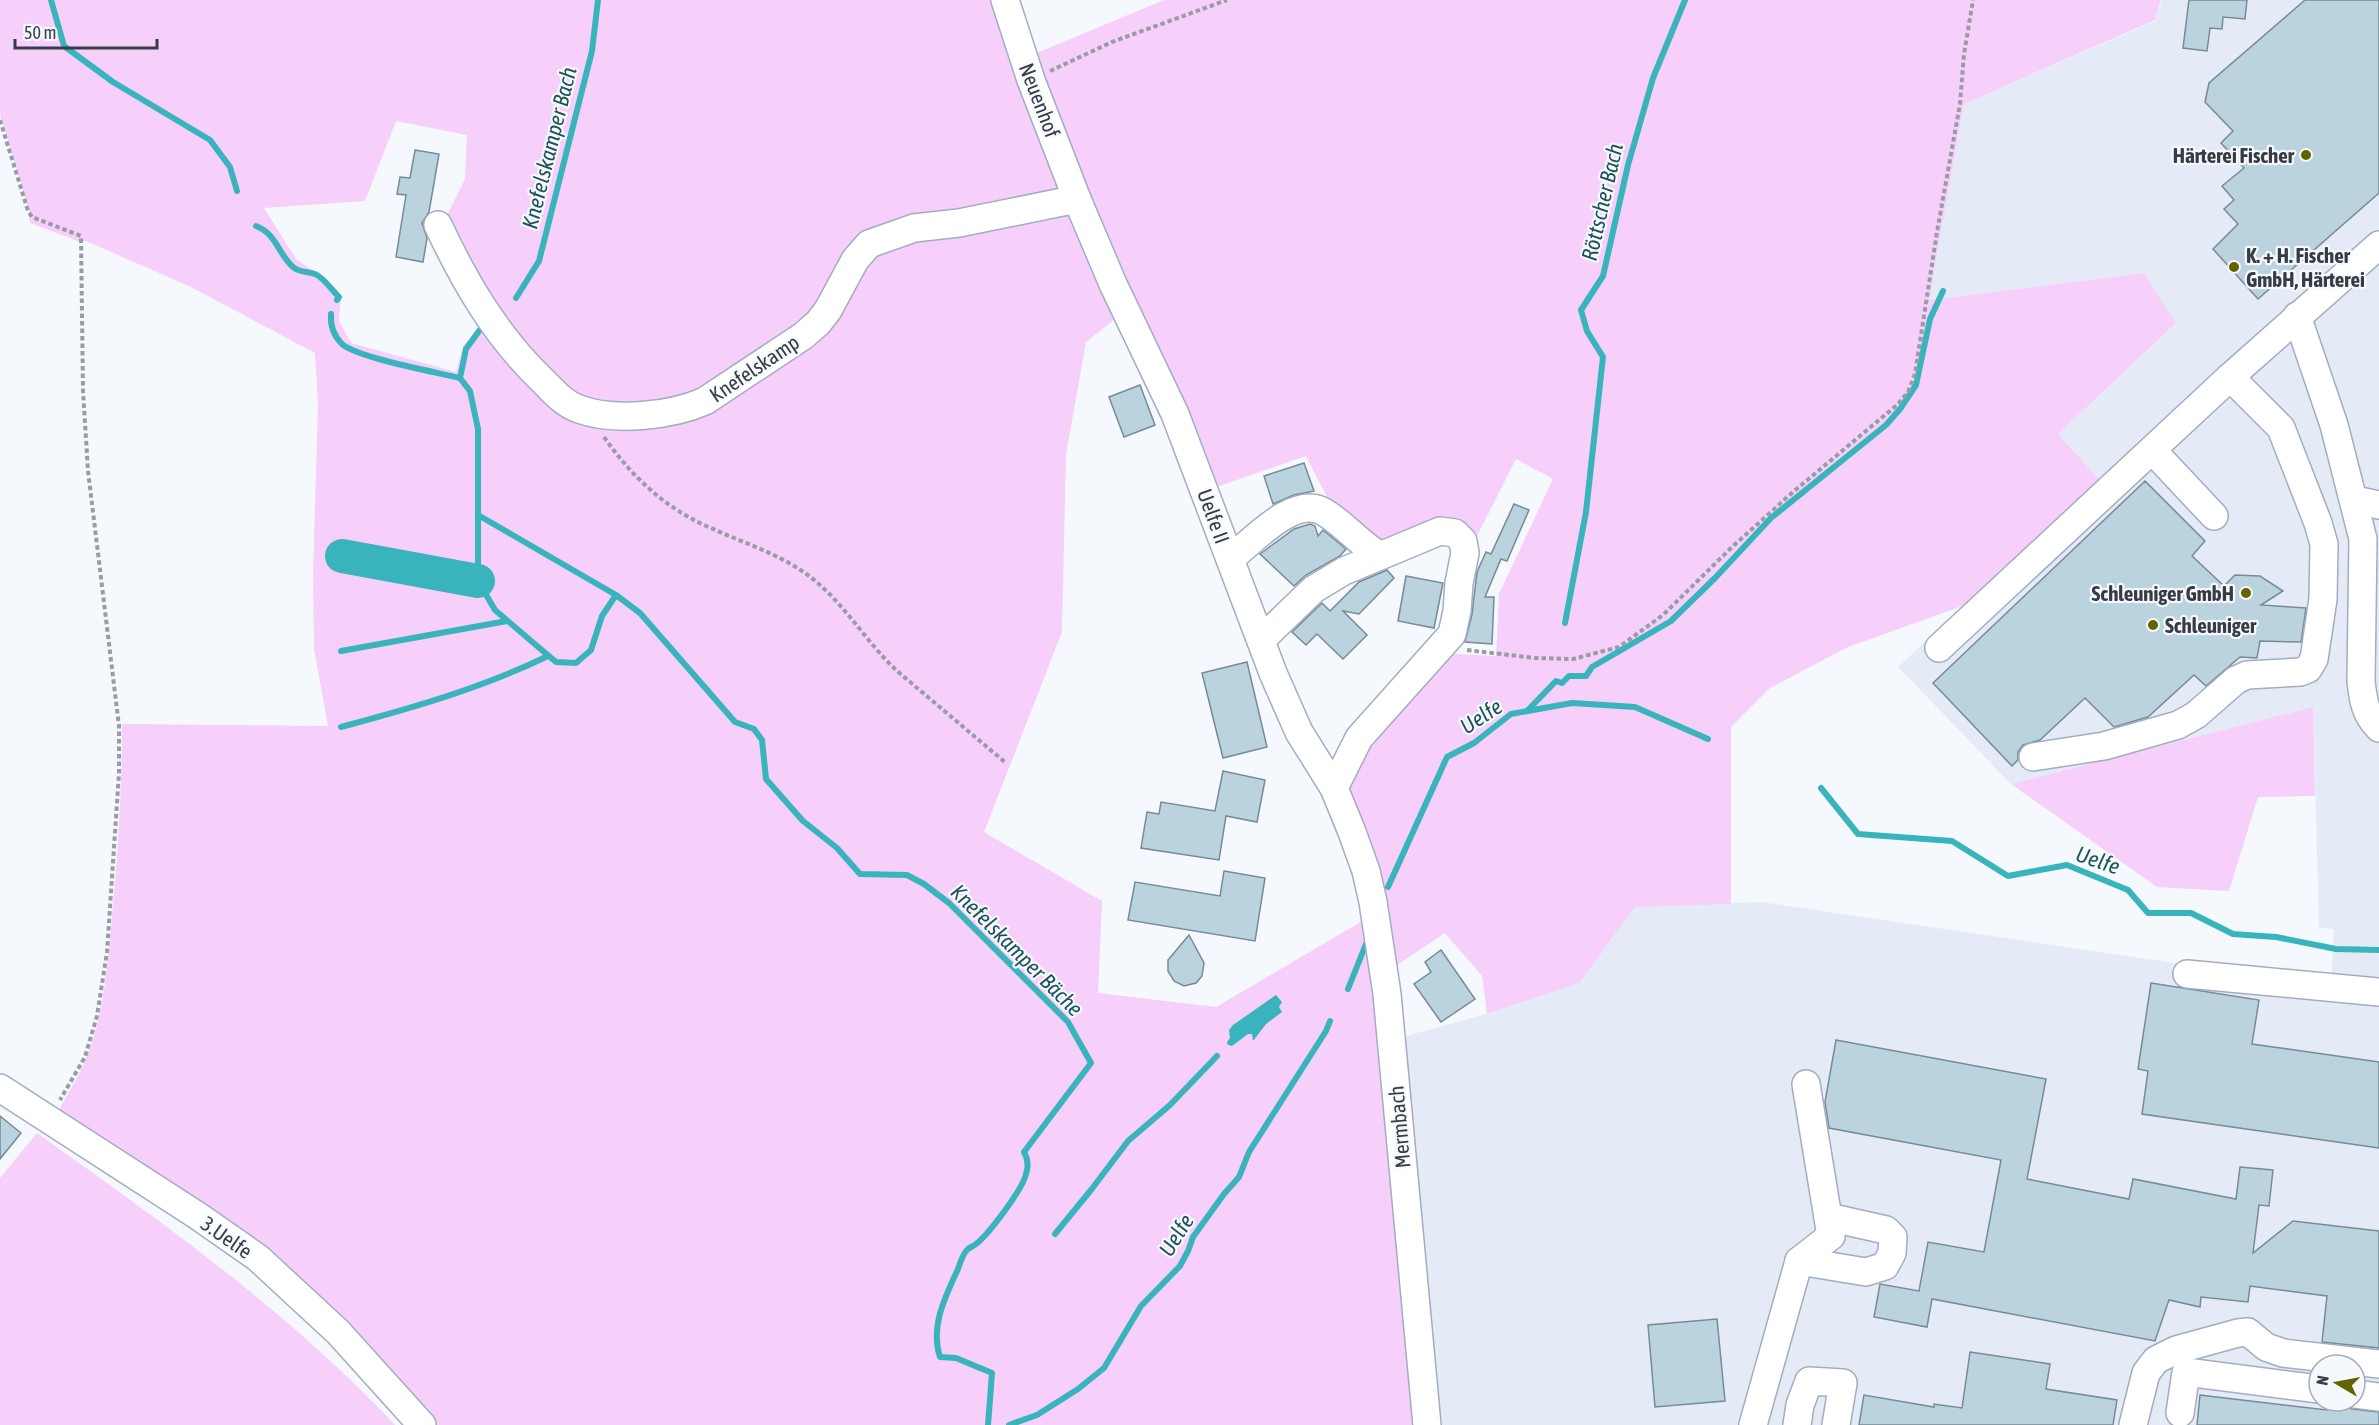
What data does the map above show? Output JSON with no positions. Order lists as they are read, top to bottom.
{
  "streets": {
    "street": [
      "Neuenhof",
      "Knefelskamp",
      "Uelfe II",
      "Mermbach",
      "3.Uelfe"
    ]
  },
  "crossings": [
    ["Neuenhof", "Knefelskamp"],
    ["Neuenhof", "Uelfe II"],
    ["Knefelskamp", "Uelfe II"],
    ["Uelfe II", "Mermbach"]
  ],
  "water": [
    "Knefelskamper Bach",
    "Röttscher Bach",
    "Uelfe",
    "Knefelskamper Bäche"
  ],
  "places": [
    "Härterei Fischer",
    "K. + H. Fischer GmbH, Härterei",
    "Schleuniger GmbH",
    "Schleuniger"
  ],
  "scale_bar": "50 m",
  "north": "left"
}
